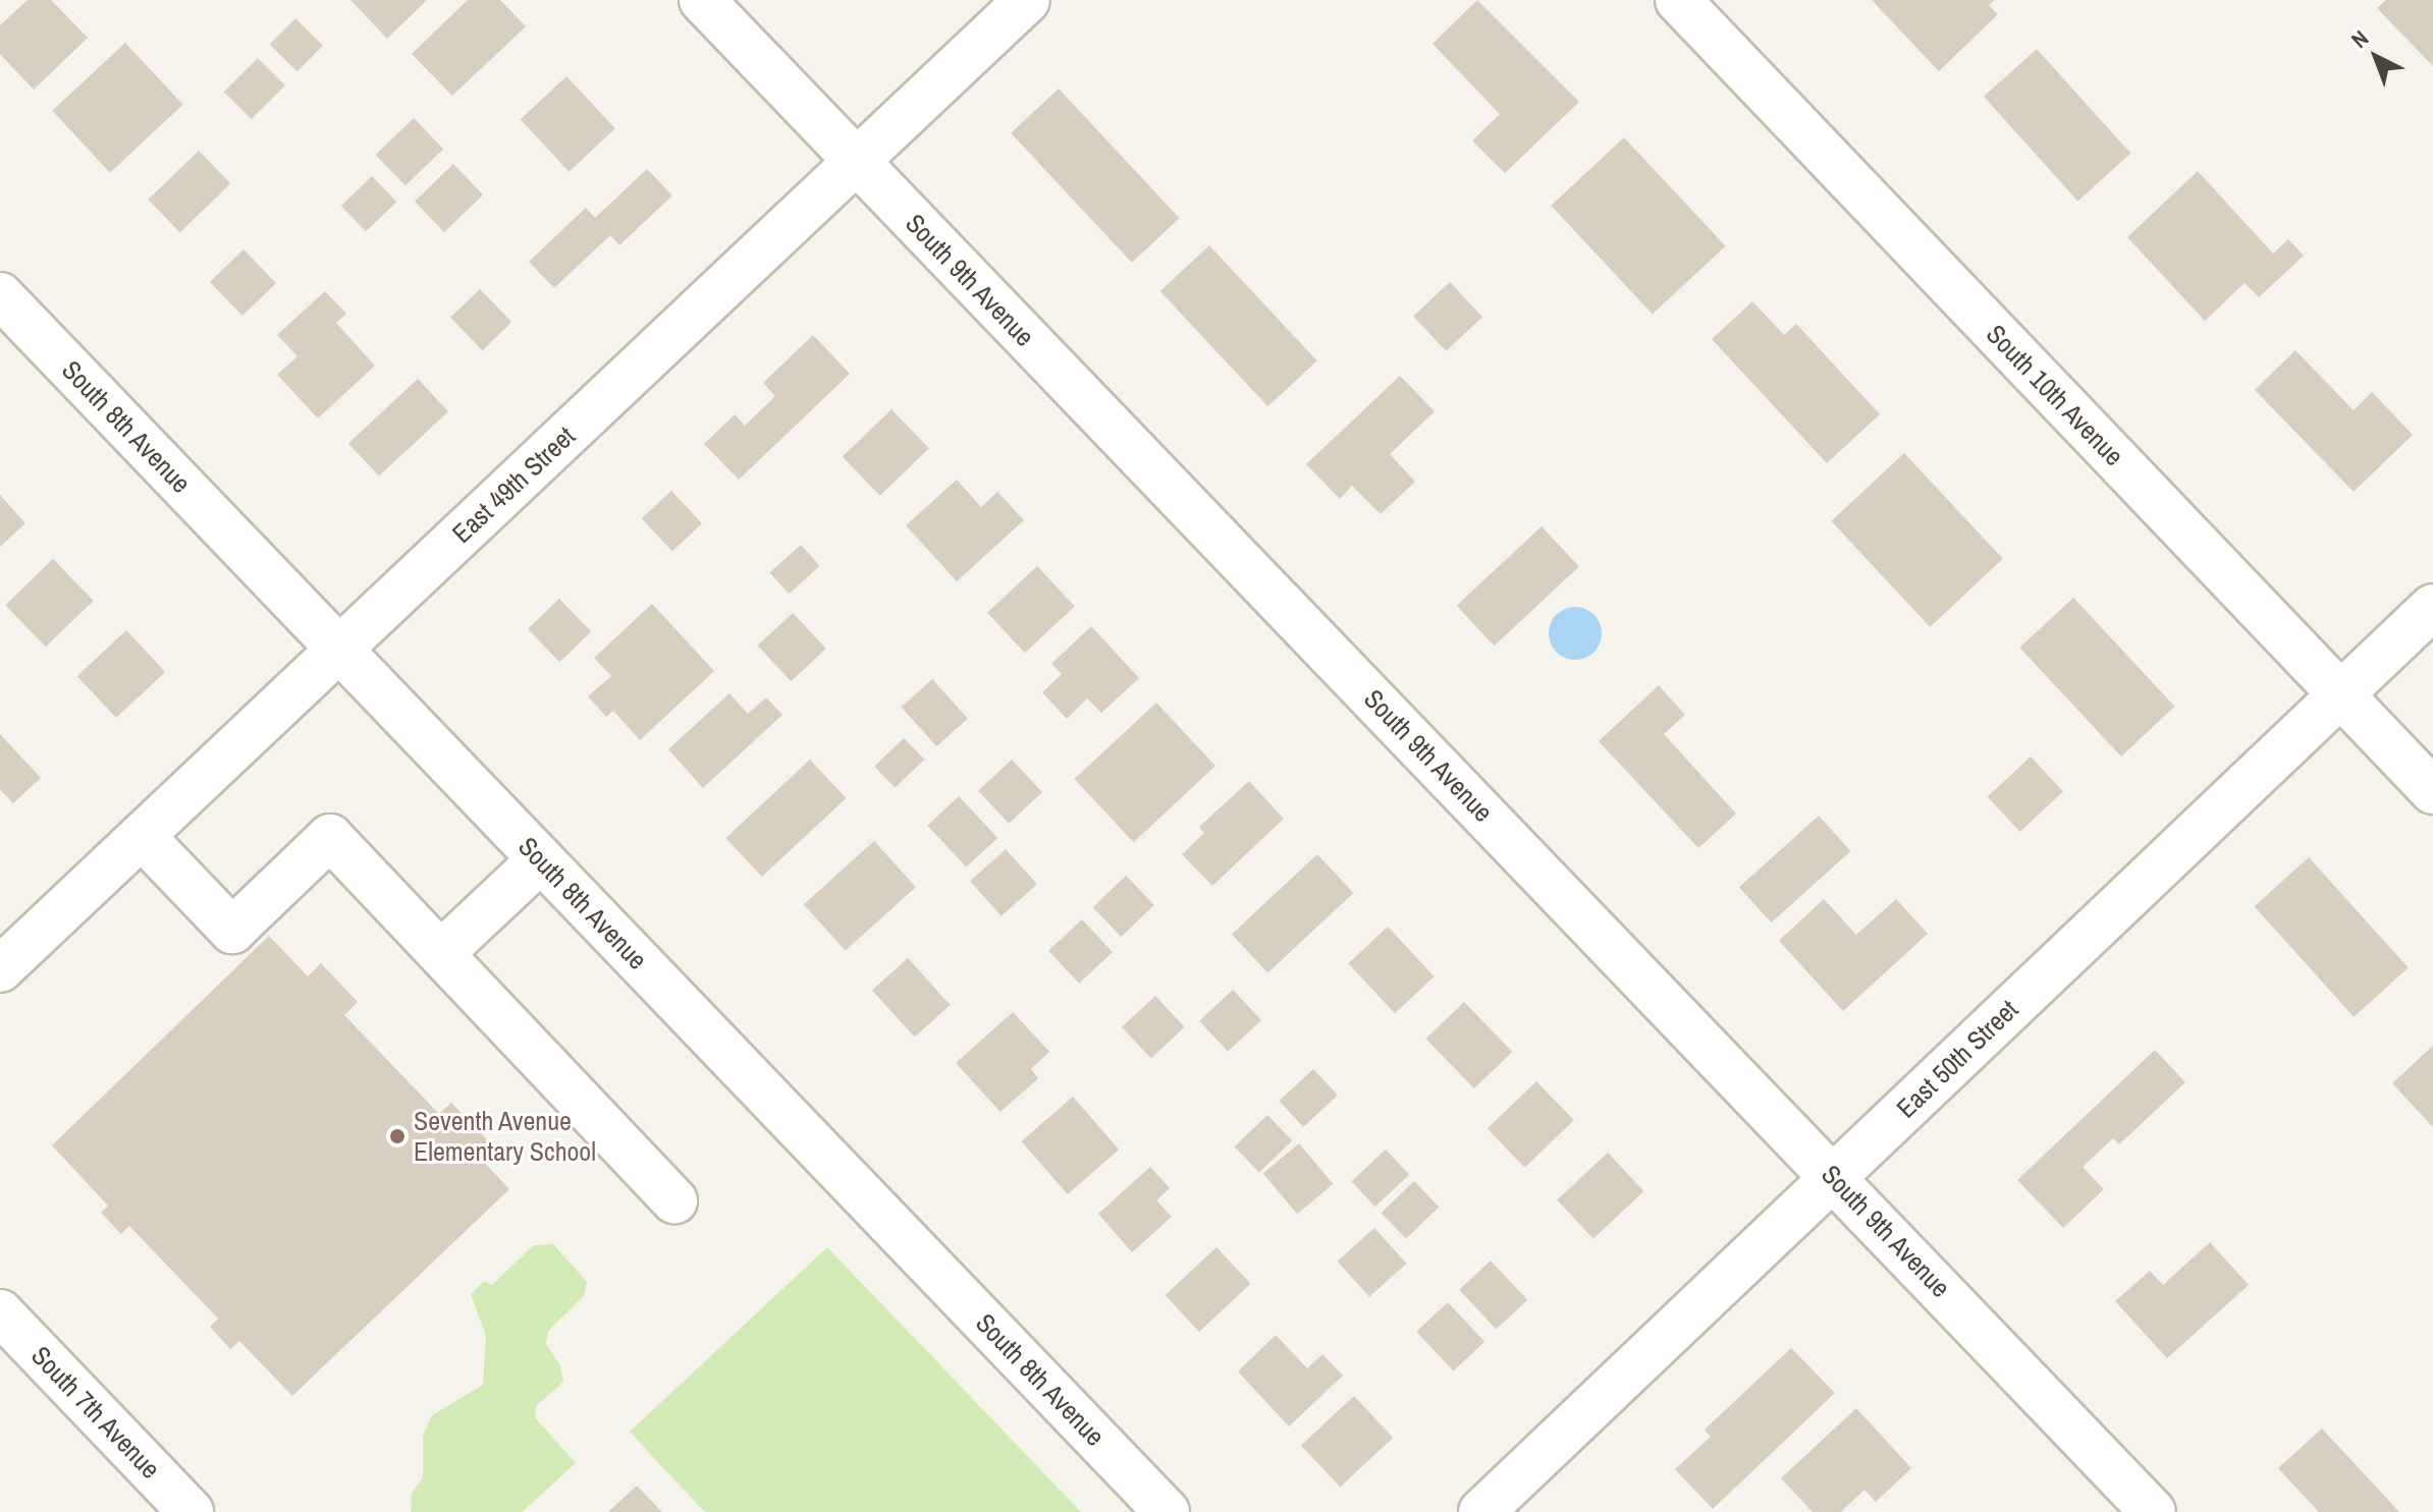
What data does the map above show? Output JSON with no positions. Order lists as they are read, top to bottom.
{
  "streets": {
    "street": [
      "South 9th Avenue",
      "South 10th Avenue",
      "South 8th Avenue",
      "East 49th Street",
      "East 50th Street",
      "South 7th Avenue"
    ]
  },
  "crossings": [
    ["South 9th Avenue", "East 49th Street"],
    ["South 9th Avenue", "East 50th Street"],
    ["South 10th Avenue", "East 50th Street"],
    ["South 8th Avenue", "East 49th Street"]
  ],
  "places": ["Seventh Avenue Elementary School"],
  "north": "top left"
}
